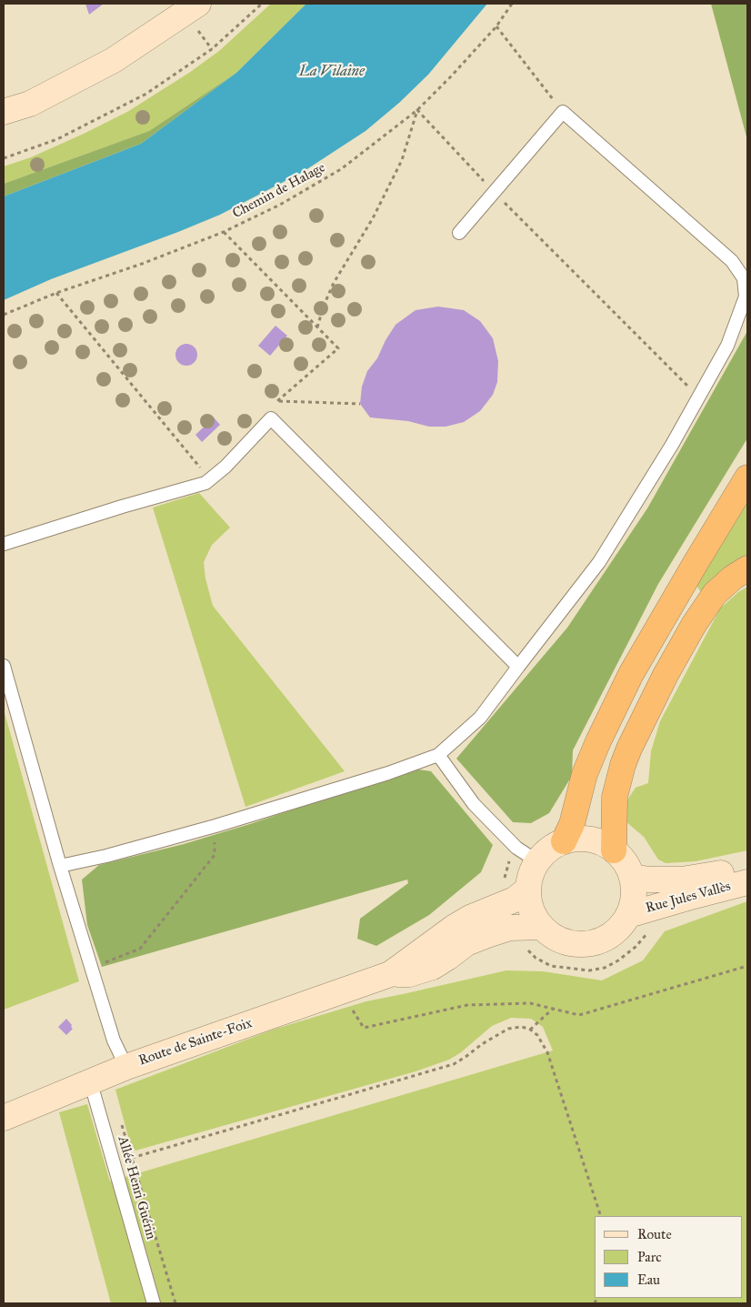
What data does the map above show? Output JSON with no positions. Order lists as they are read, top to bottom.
{
  "streets": {
    "street": ["Rue Jules Vallès", "Route de Sainte-Foix"],
    "lane": ["Allée Henri Guérin"],
    "path": ["Chemin de Halage"]
  },
  "crossings": [
    ["Rue Jules Vallès", "Route de Sainte-Foix"],
    ["Route de Sainte-Foix", "Allée Henri Guérin"]
  ],
  "water": ["La Vilaine"],
  "legend": ["Route", "Parc", "Eau"]
}
